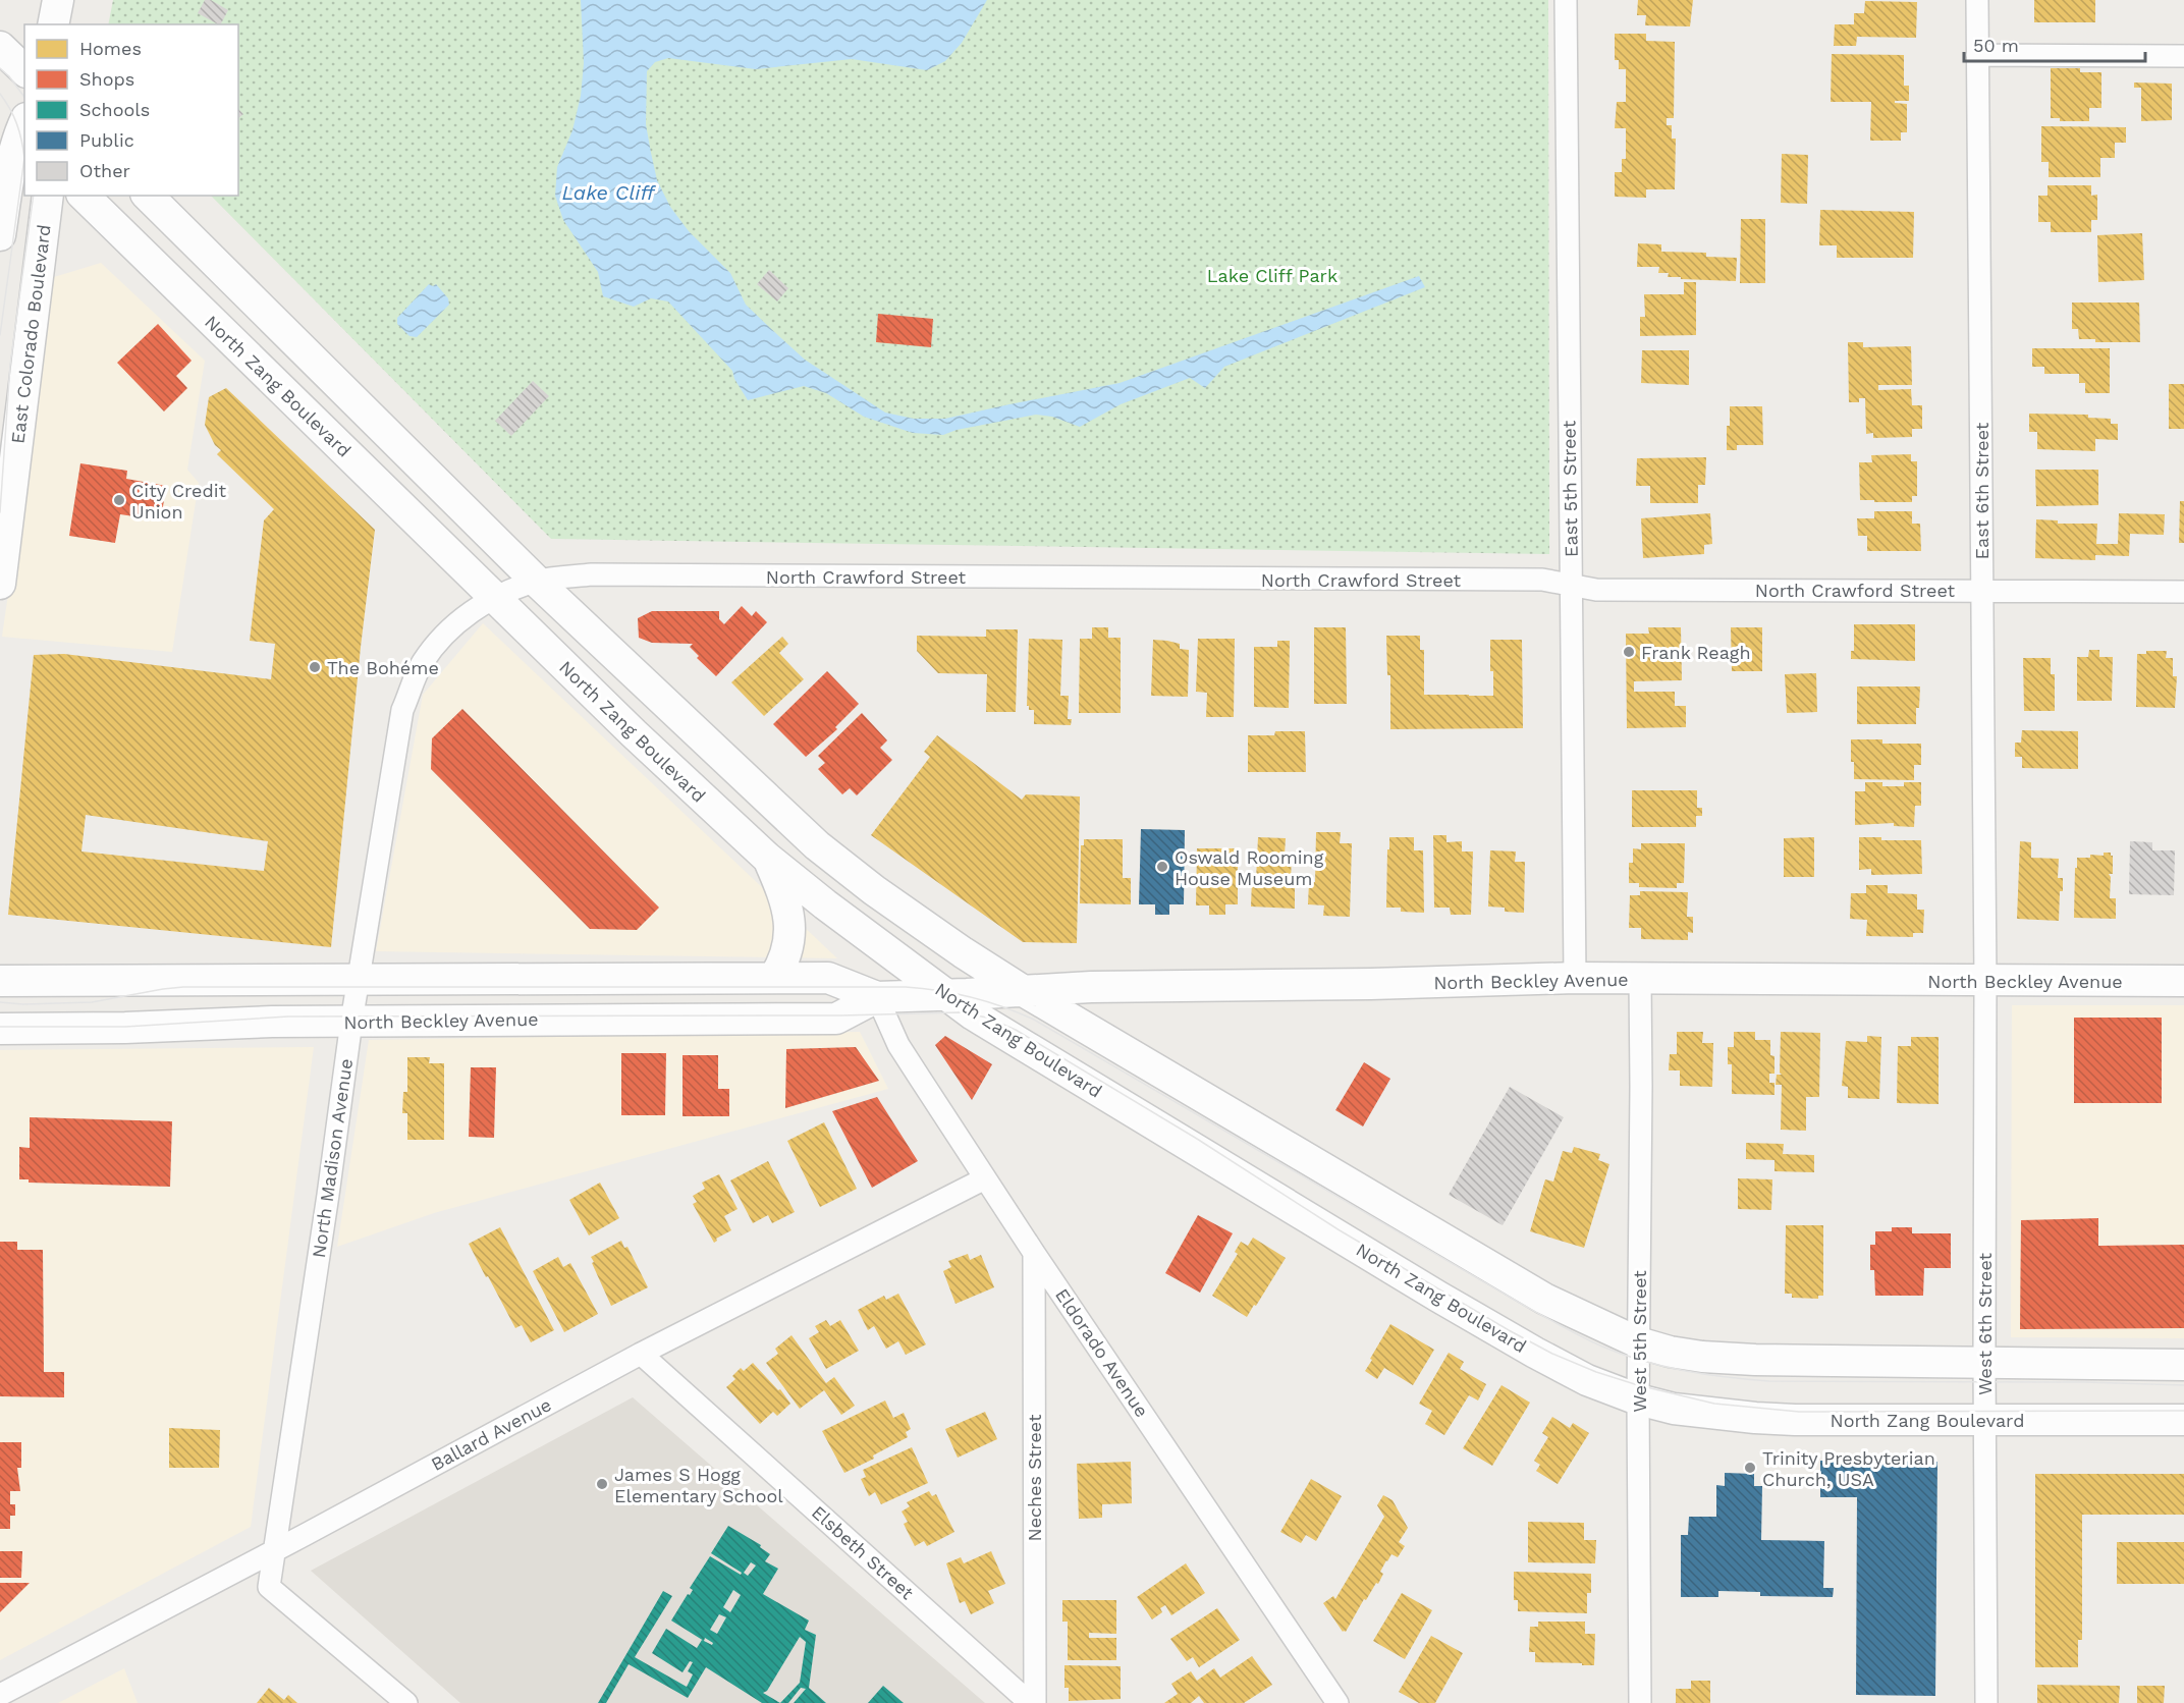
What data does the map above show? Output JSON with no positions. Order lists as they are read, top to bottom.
{
  "streets": {
    "main road": ["East Colorado Boulevard", "North Zang Boulevard", "North Beckley Avenue"],
    "street": [
      "East 5th Street",
      "East 6th Street",
      "North Crawford Street",
      "North Madison Avenue",
      "West 6th Street",
      "West 5th Street",
      "Eldorado Avenue",
      "Ballard Avenue",
      "Neches Street",
      "Elsbeth Street"
    ]
  },
  "crossings": [
    ["North Zang Boulevard", "North Beckley Avenue"],
    ["North Zang Boulevard", "North Madison Avenue"],
    ["North Zang Boulevard", "West 6th Street"],
    ["North Zang Boulevard", "West 5th Street"],
    ["East 5th Street", "North Crawford Street"],
    ["East 5th Street", "North Beckley Avenue"],
    ["East 6th Street", "North Crawford Street"],
    ["East 6th Street", "North Beckley Avenue"],
    ["East 6th Street", "West 6th Street"],
    ["North Crawford Street", "North Madison Avenue"],
    ["North Beckley Avenue", "North Madison Avenue"],
    ["North Beckley Avenue", "West 6th Street"],
    ["North Beckley Avenue", "West 5th Street"],
    ["North Beckley Avenue", "Eldorado Avenue"],
    ["North Madison Avenue", "Ballard Avenue"],
    ["Eldorado Avenue", "Ballard Avenue"],
    ["Eldorado Avenue", "Neches Street"],
    ["Ballard Avenue", "Elsbeth Street"]
  ],
  "water": ["Lake Cliff"],
  "parks": ["Lake Cliff Park"],
  "places": [
    "City Credit Union",
    "Frank Reagh",
    "The Bohéme",
    "Oswald Rooming House Museum",
    "Trinity Presbyterian Church, USA",
    "James S Hogg Elementary School"
  ],
  "legend": [
    "Homes",
    "Shops",
    "Schools",
    "Public",
    "Other"
  ],
  "scale_bar": "50 m"
}
